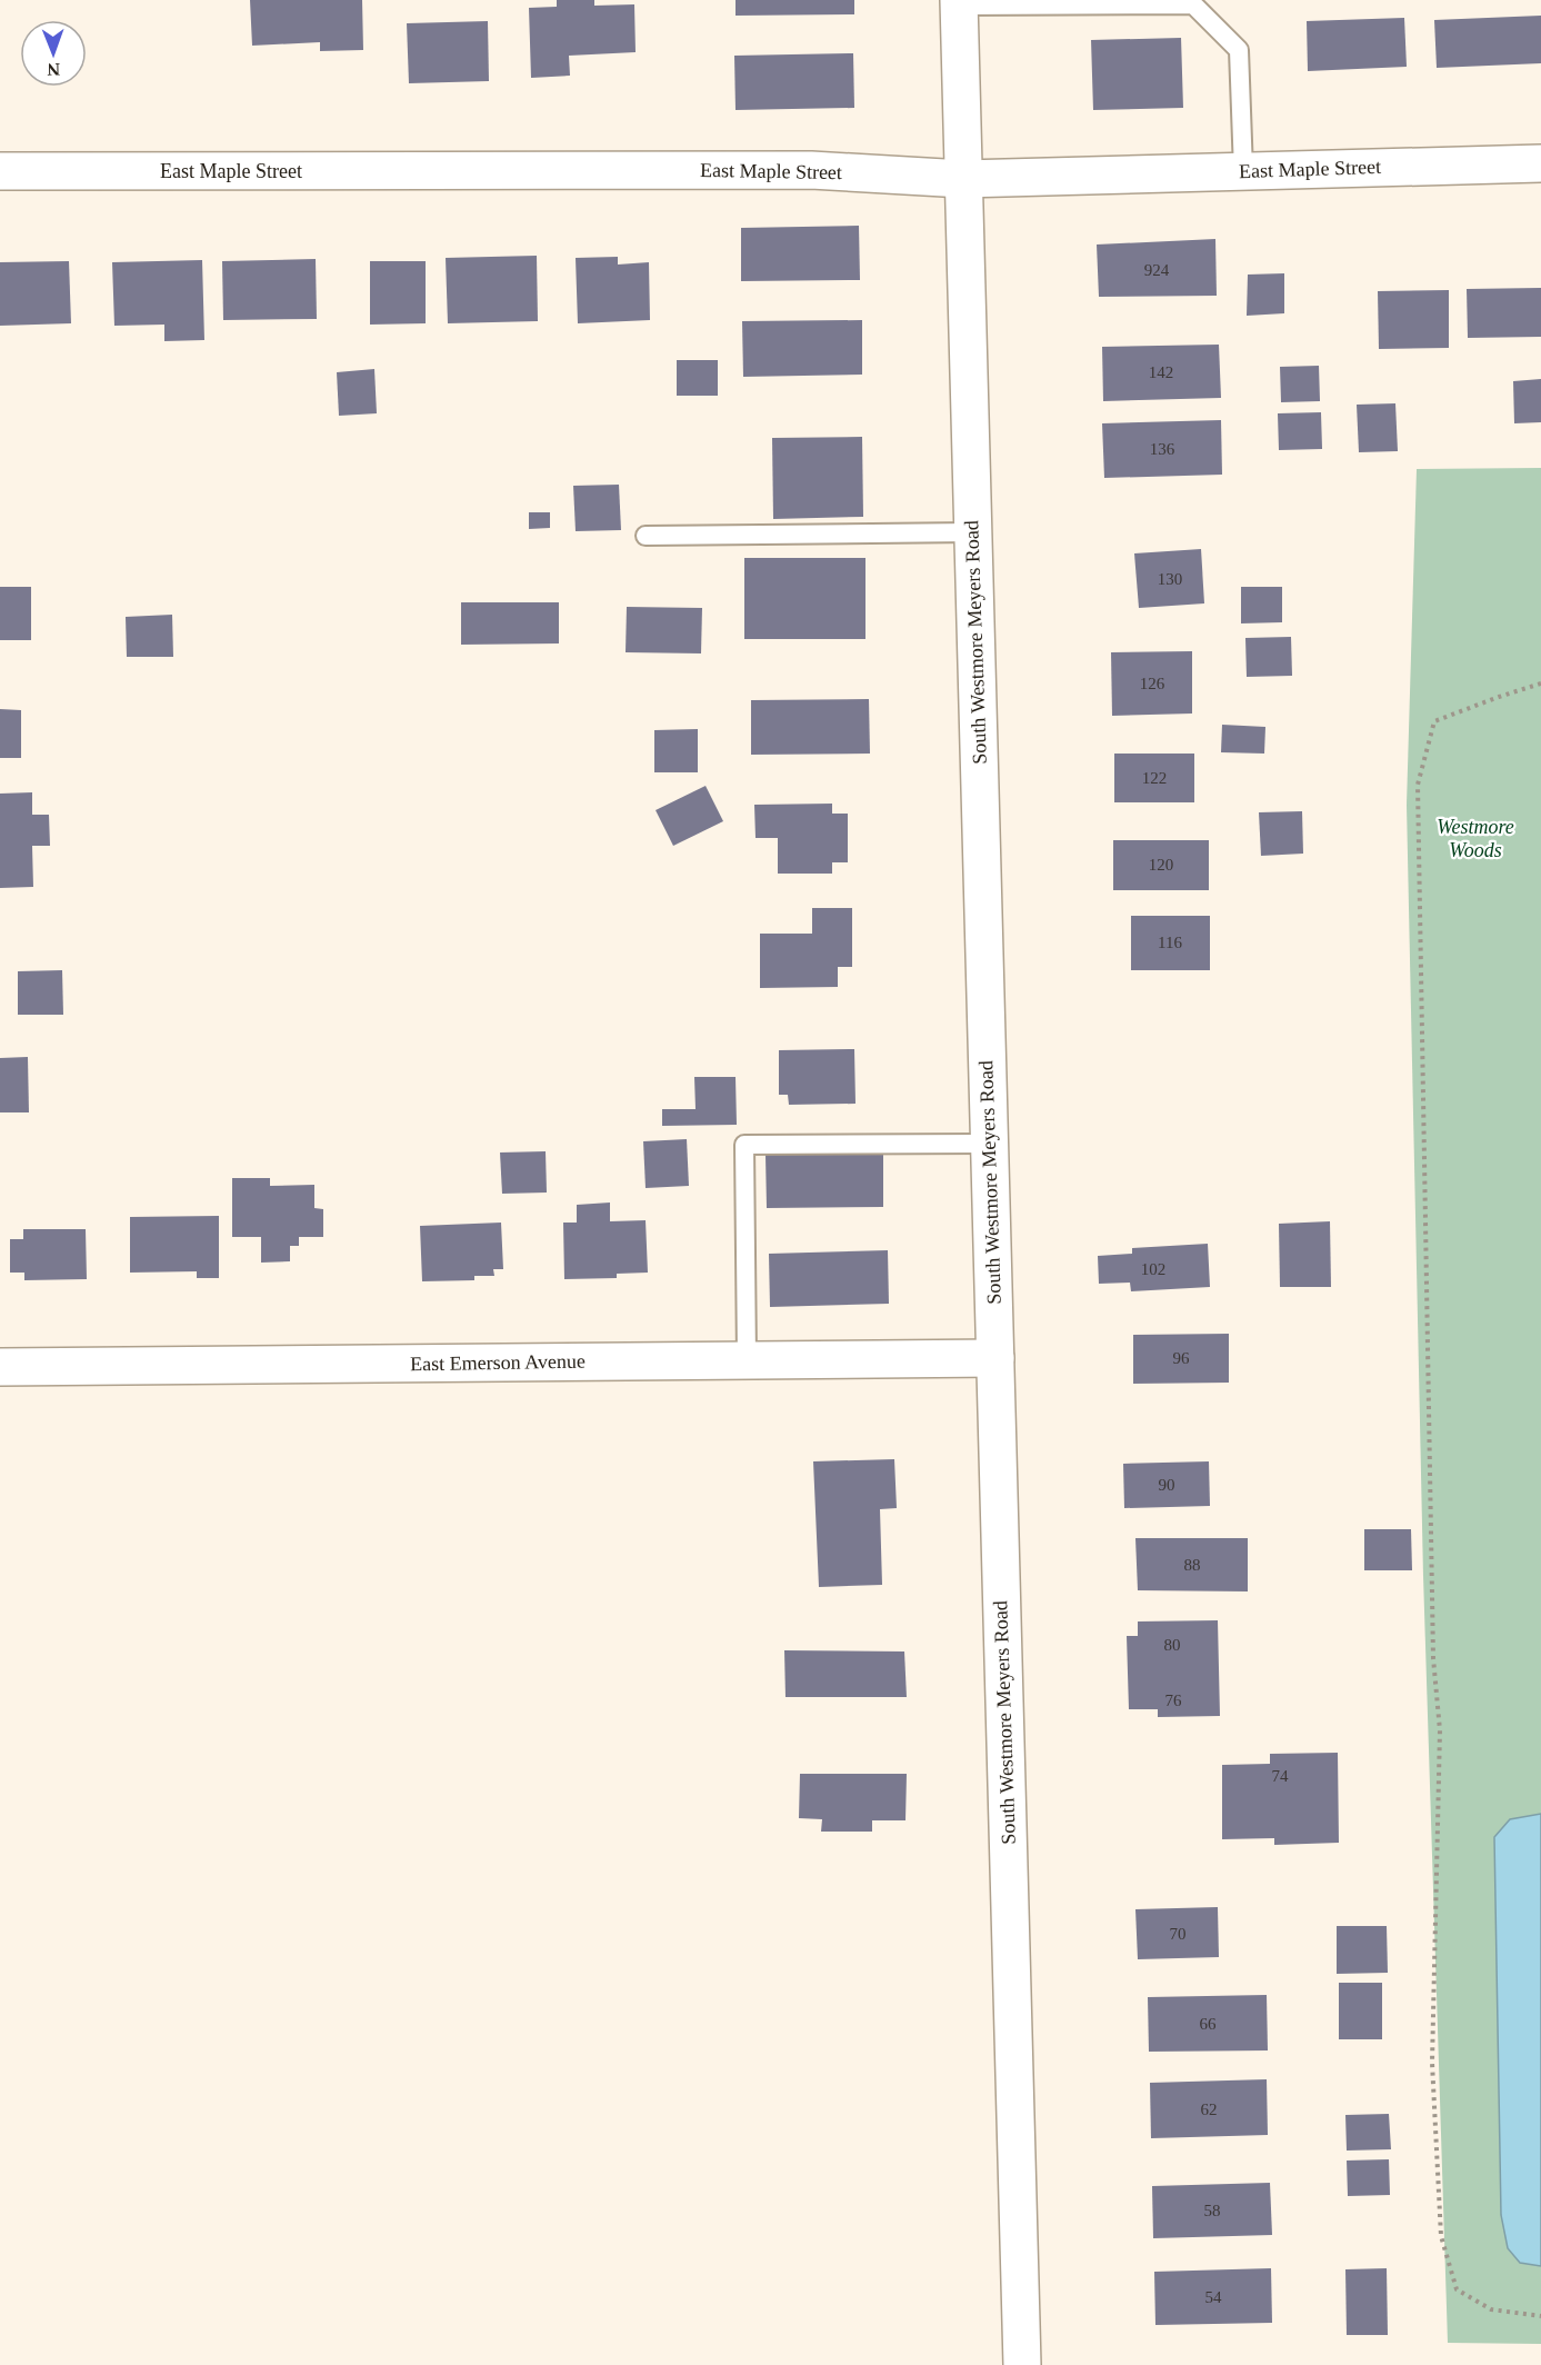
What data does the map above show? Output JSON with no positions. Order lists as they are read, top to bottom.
{
  "streets": {
    "street": ["East Maple Street", "South Westmore Meyers Road", "East Emerson Avenue"]
  },
  "crossings": [
    ["East Maple Street", "South Westmore Meyers Road"],
    ["South Westmore Meyers Road", "East Emerson Avenue"]
  ],
  "parks": ["Westmore Woods"],
  "house_numbers": [
    "924",
    "142",
    "136",
    "130",
    "126",
    "122",
    "120",
    "116",
    "102",
    "96",
    "90",
    "88",
    "80",
    "76",
    "74",
    "70",
    "66",
    "62",
    "58",
    "54"
  ],
  "north": "bottom"
}
